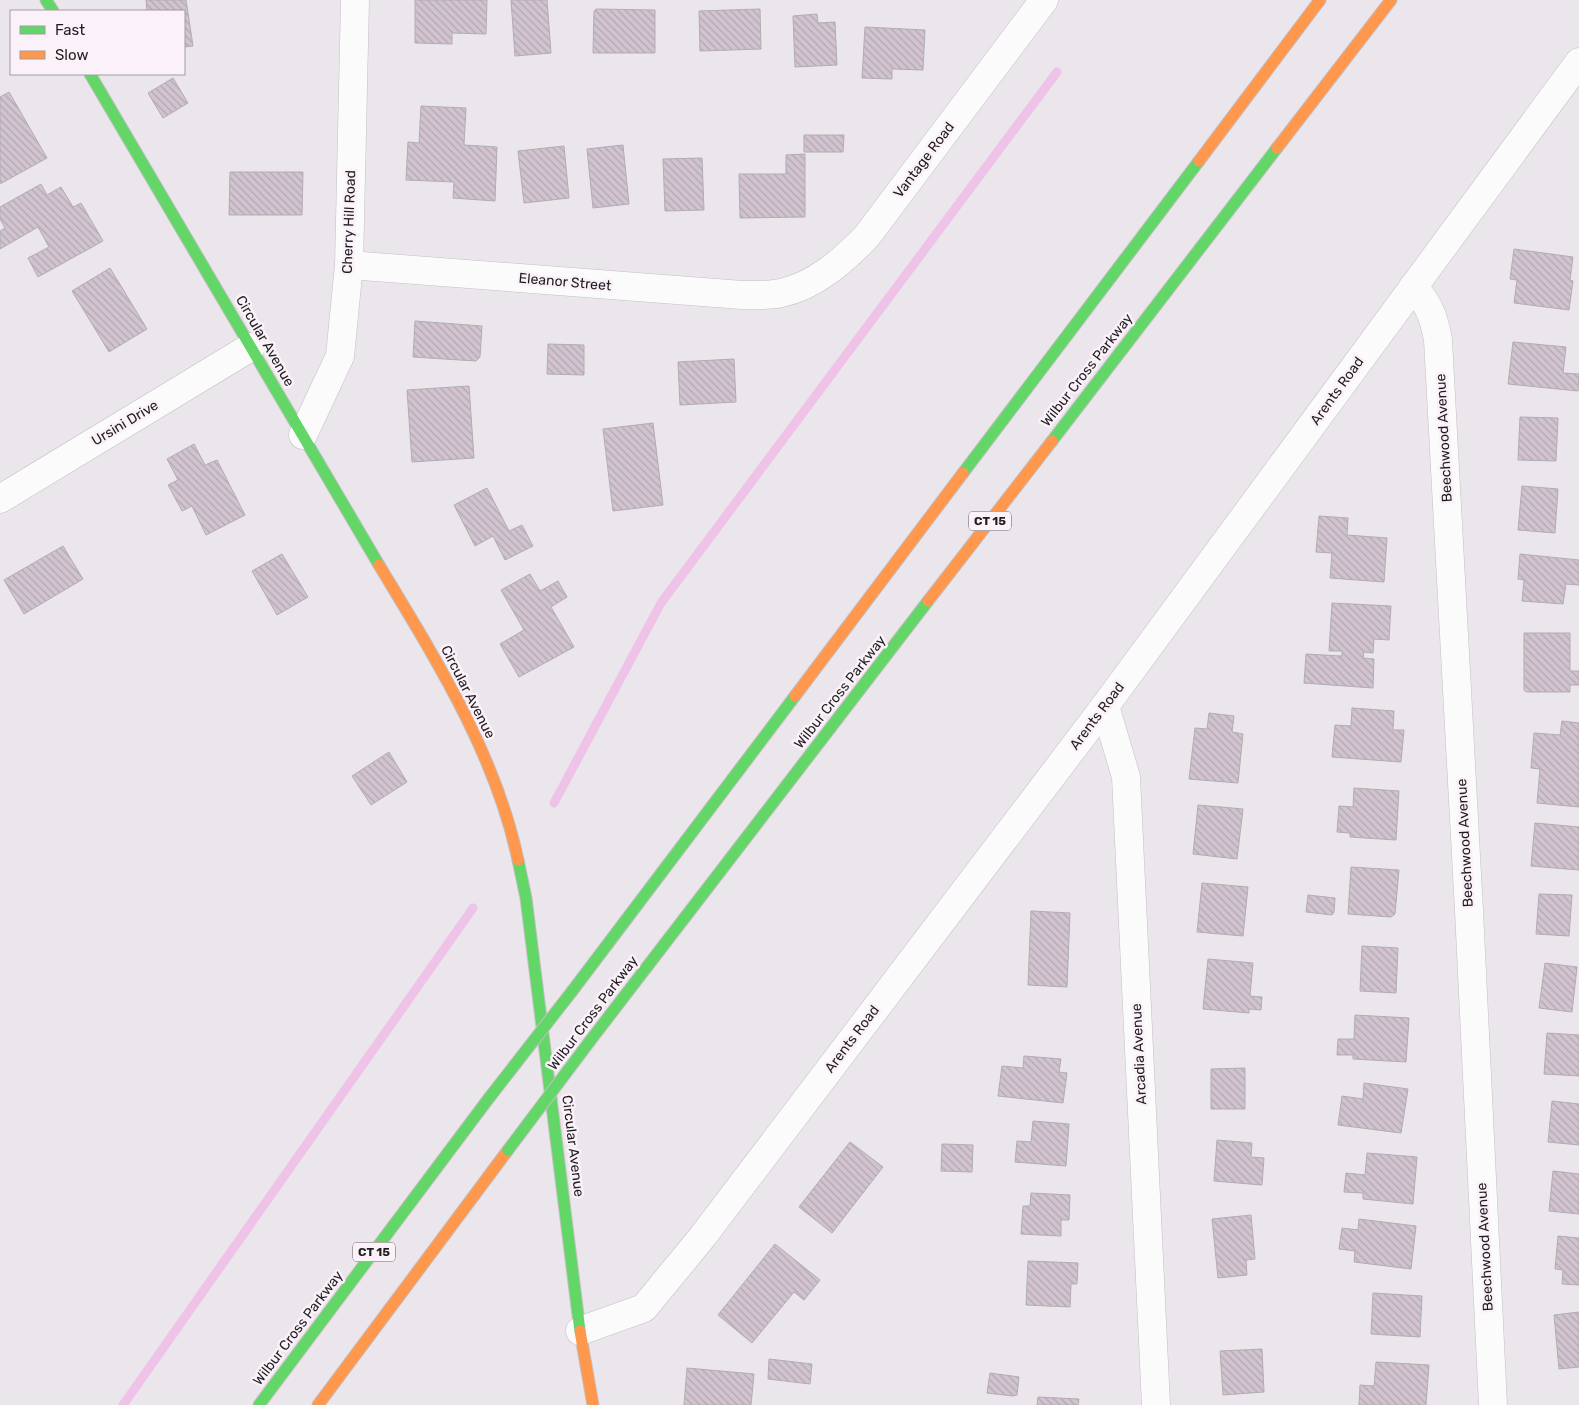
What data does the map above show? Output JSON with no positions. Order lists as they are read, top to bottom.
{
  "streets": {
    "main road": ["Circular Avenue", "Wilbur Cross Parkway", "CT 15"],
    "street": [
      "Vantage Road",
      "Cherry Hill Road",
      "Eleanor Street",
      "Arents Road",
      "Ursini Drive",
      "Beechwood Avenue",
      "Arcadia Avenue"
    ]
  },
  "crossings": [
    ["Vantage Road", "Eleanor Street"],
    ["Cherry Hill Road", "Eleanor Street"],
    ["Cherry Hill Road", "Circular Avenue"],
    ["Circular Avenue", "Arents Road"],
    ["Circular Avenue", "Ursini Drive"],
    ["Arents Road", "Beechwood Avenue"],
    ["Arents Road", "Arcadia Avenue"]
  ],
  "legend": ["Fast", "Slow"]
}
